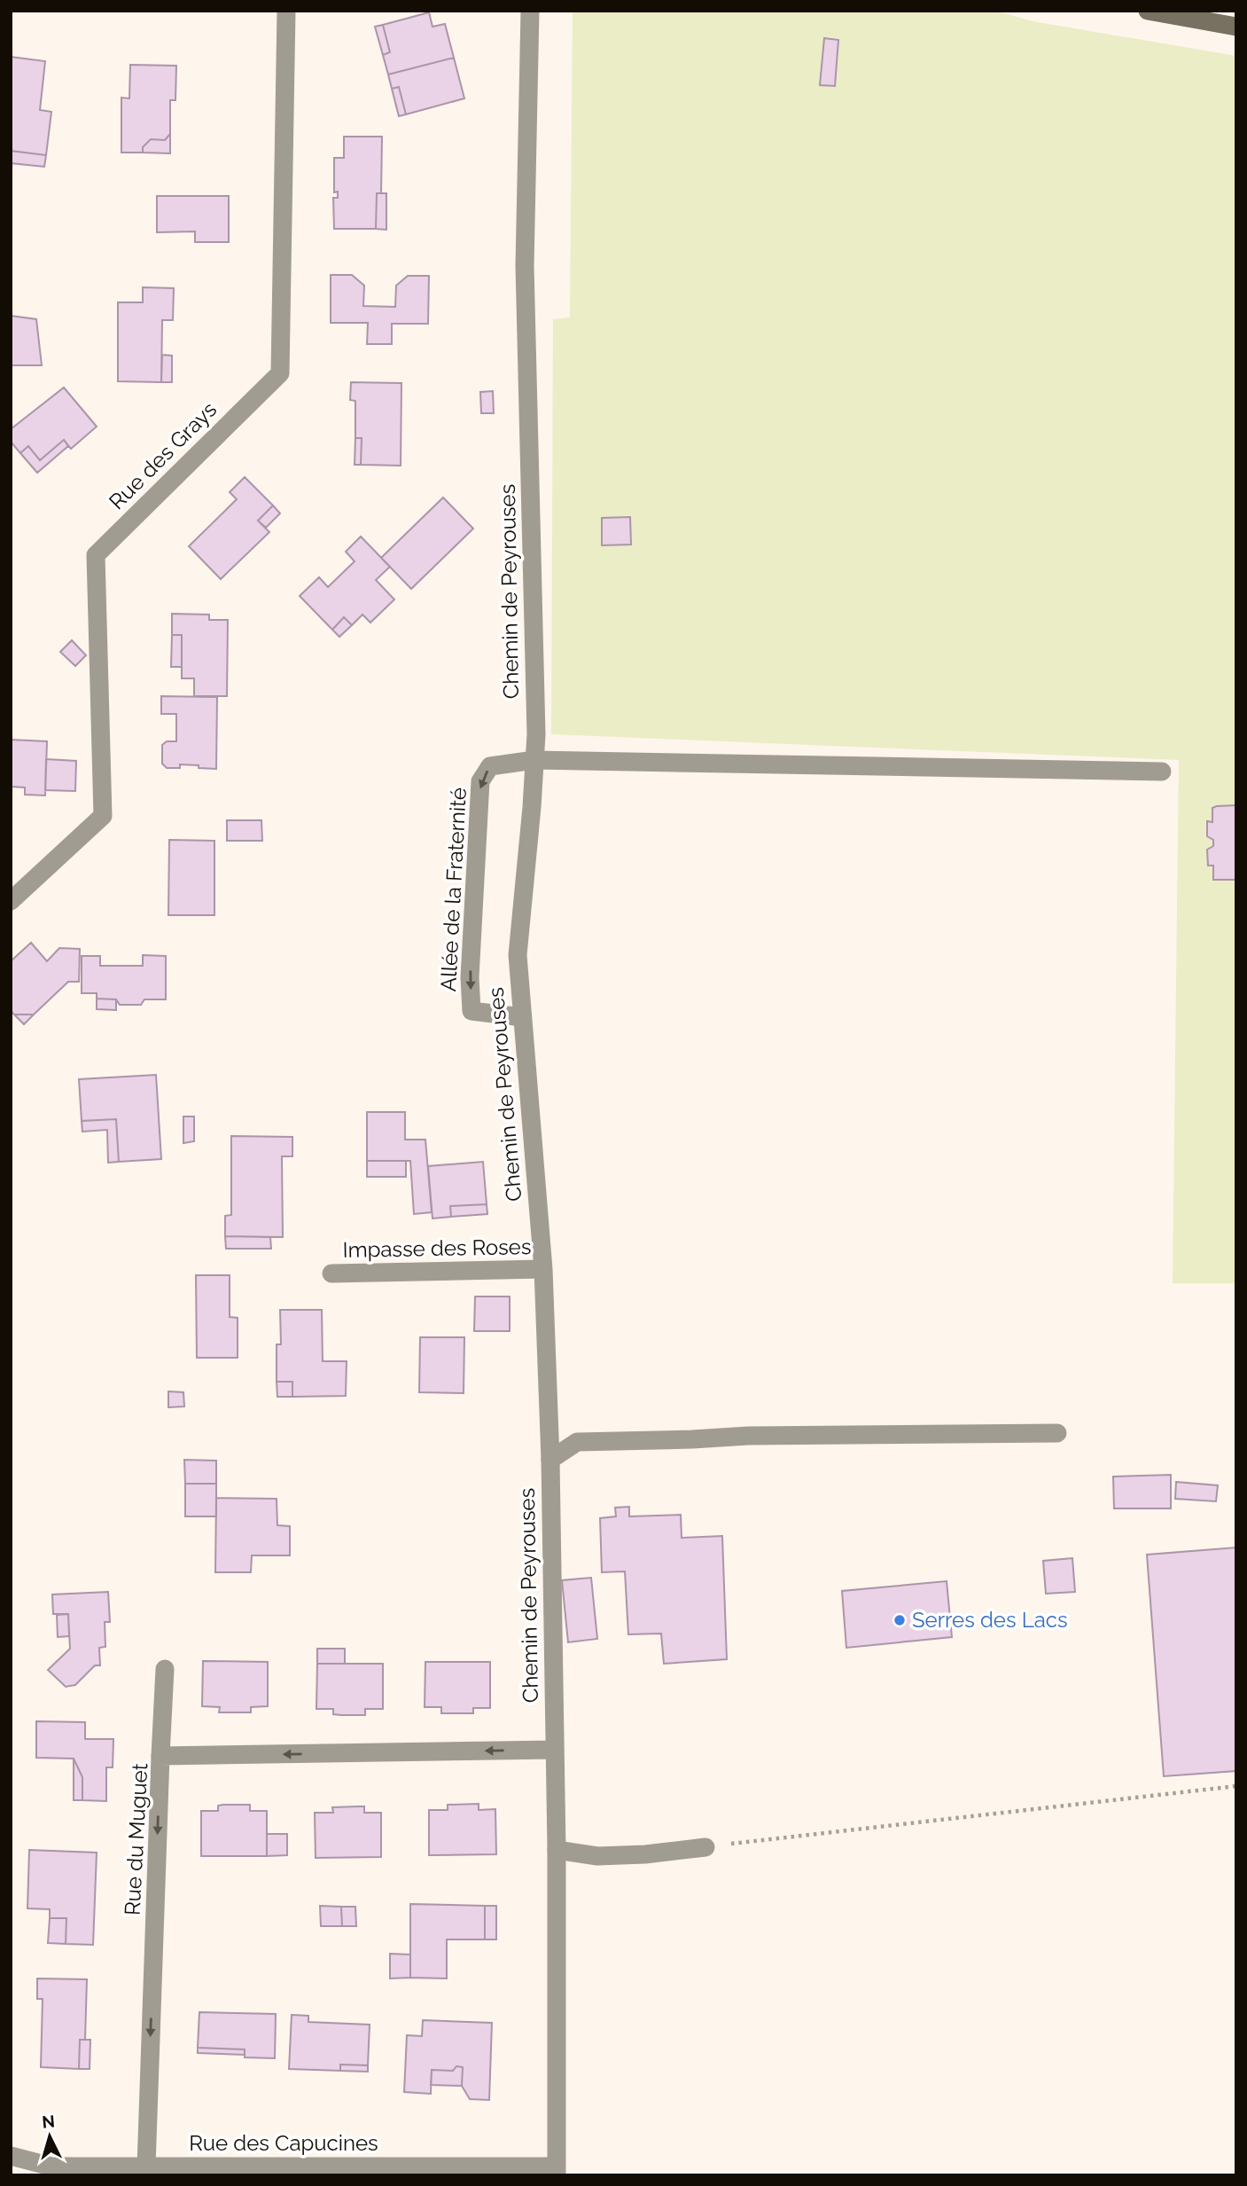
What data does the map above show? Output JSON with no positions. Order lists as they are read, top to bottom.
{
  "streets": {
    "street": [
      "Rue des Grays",
      "Chemin de Peyrouses",
      "Allée de la Fraternité",
      "Impasse des Roses",
      "Rue du Muguet",
      "Rue des Capucines"
    ]
  },
  "crossings": [
    ["Chemin de Peyrouses", "Allée de la Fraternité"],
    ["Chemin de Peyrouses", "Impasse des Roses"],
    ["Chemin de Peyrouses", "Rue du Muguet"],
    ["Chemin de Peyrouses", "Rue des Capucines"],
    ["Rue du Muguet", "Rue des Capucines"]
  ],
  "places": ["Serres des Lacs"],
  "north": "top"
}
